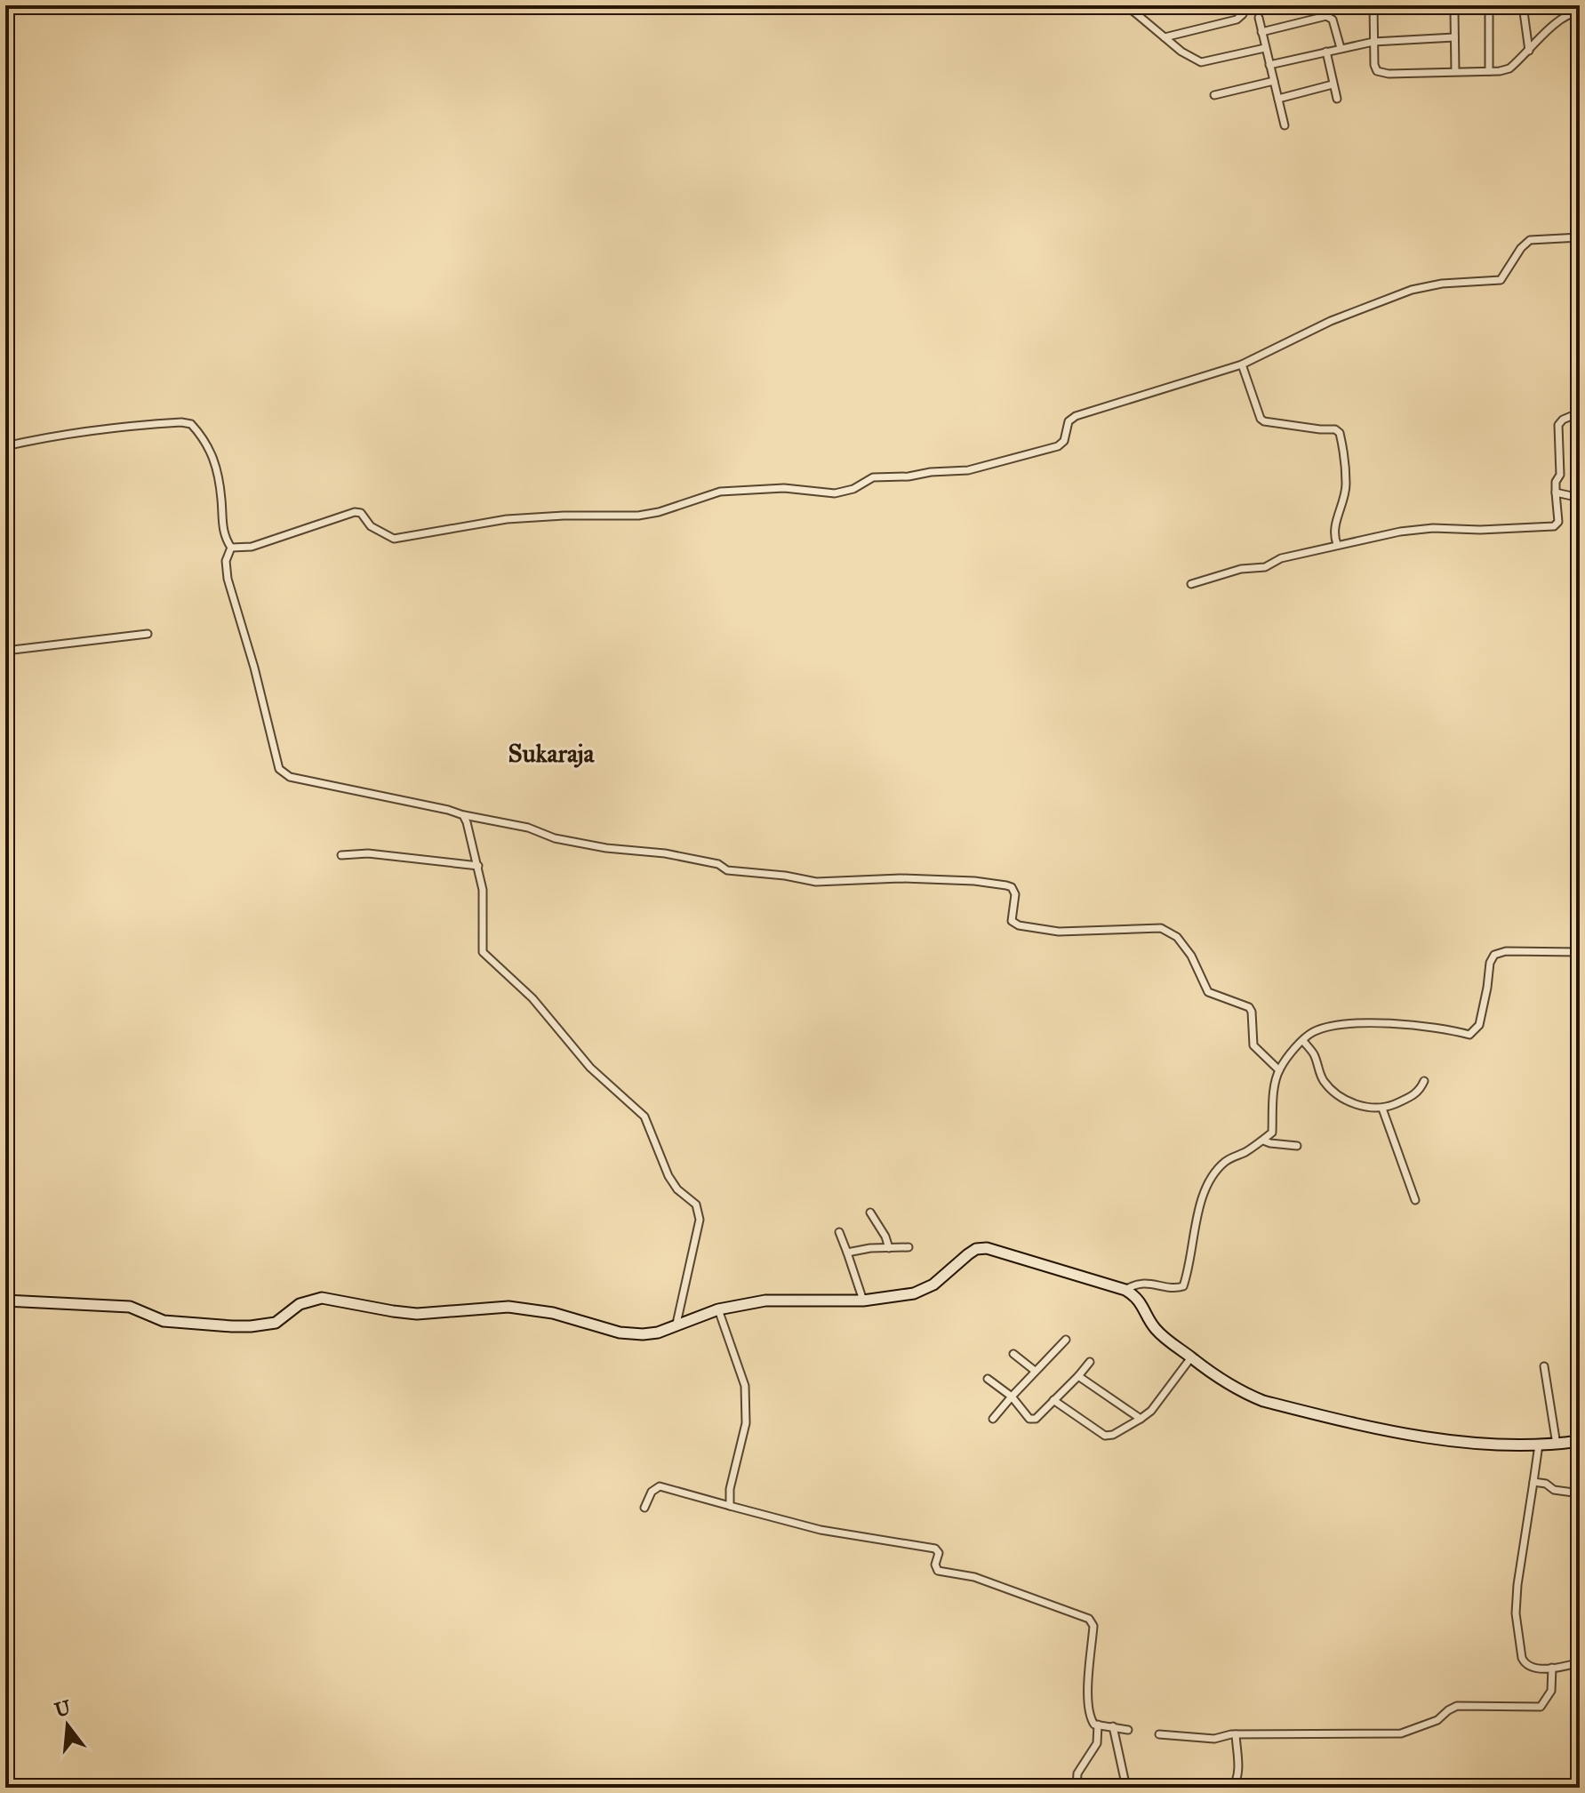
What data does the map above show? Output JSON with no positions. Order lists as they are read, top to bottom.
{
  "districts": ["Sukaraja"],
  "north": "top"
}
